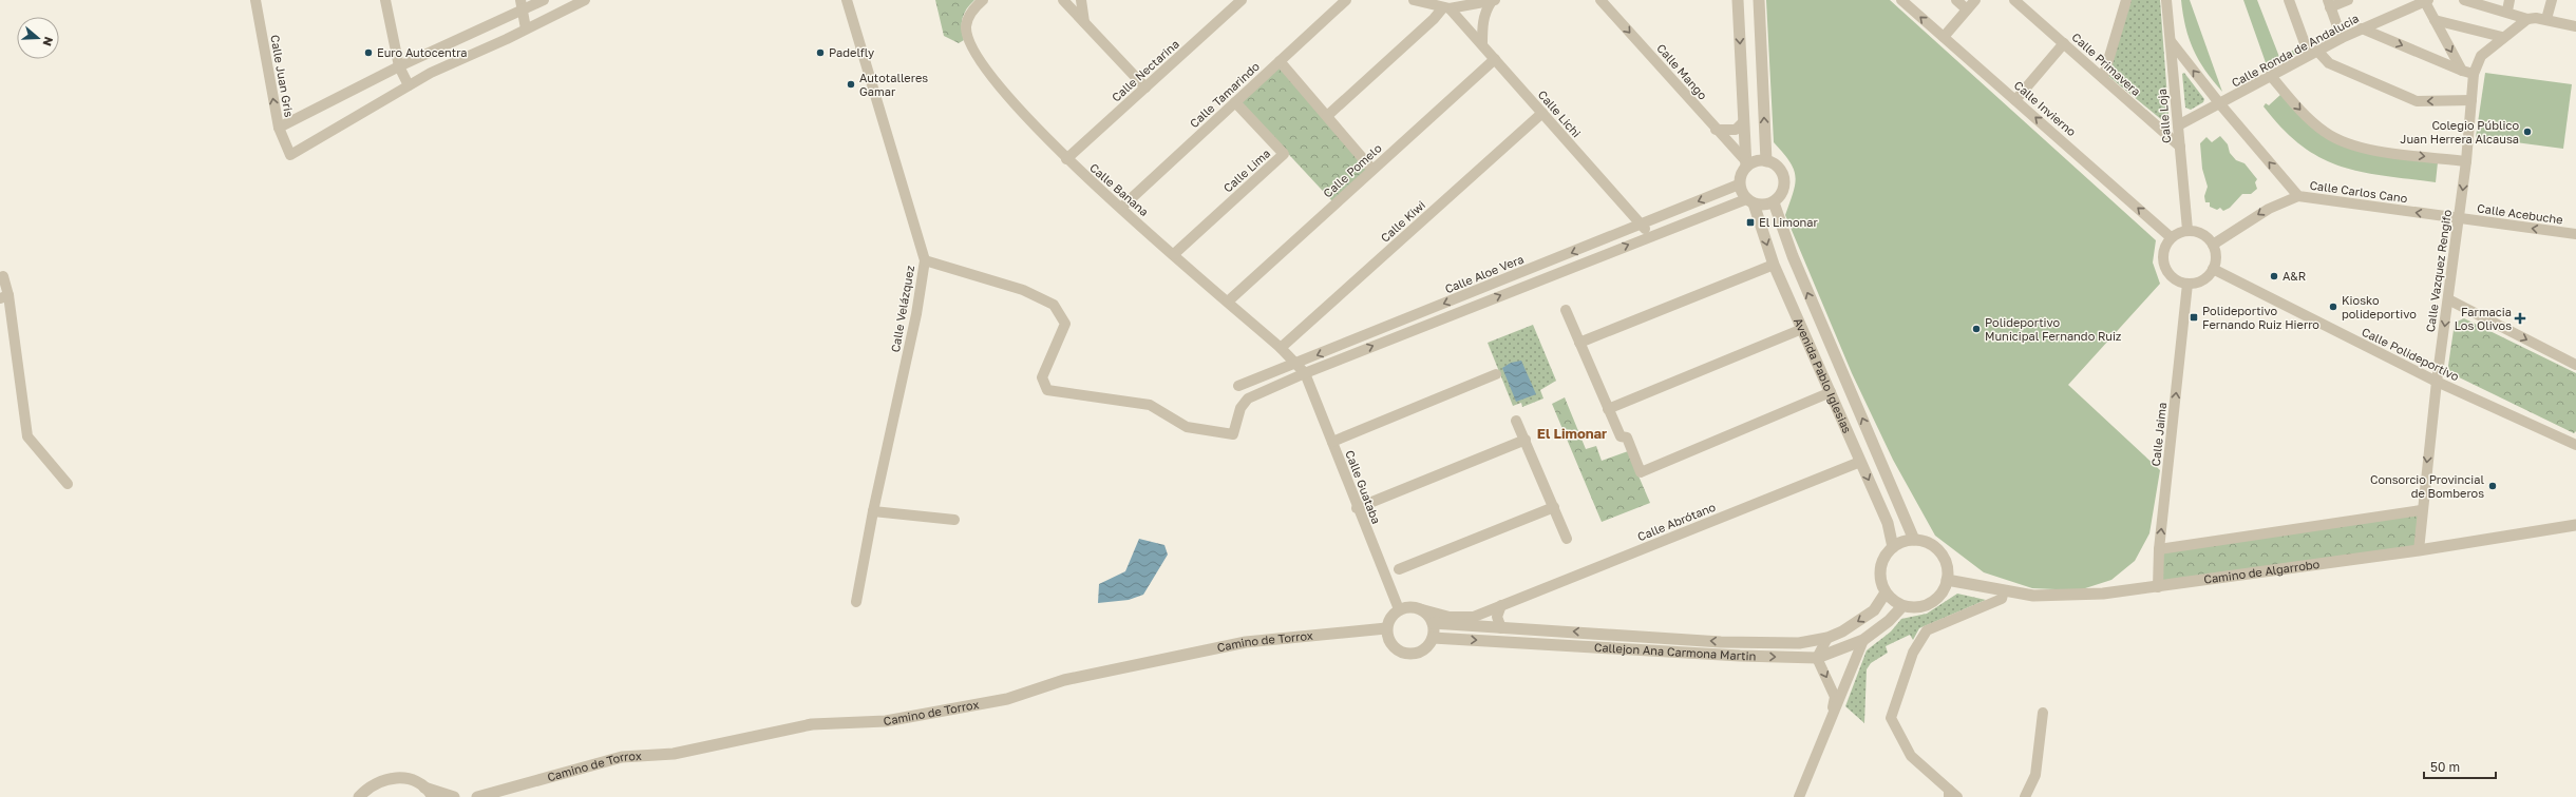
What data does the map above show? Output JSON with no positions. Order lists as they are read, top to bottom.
{
  "streets": {
    "street": [
      "Calle Ronda de Andalucia",
      "Calle Primavera",
      "Calle Nectarina",
      "Calle Mango",
      "Calle Juan Gris",
      "Calle Tamarindo",
      "Calle Invierno",
      "Calle Lichi",
      "Calle Loja",
      "Calle Lima",
      "Calle Pomelo",
      "Calle Banana",
      "Calle Carlos Cano",
      "Calle Acebuche",
      "Calle Kiwi",
      "Calle Vazquez Rengifo",
      "Calle Aloe Vera",
      "Calle Velázquez",
      "Calle Polideportivo",
      "Avenida Pablo Iglesias",
      "Calle Jaima",
      "Calle Guataba",
      "Calle Abrótano",
      "Camino de Algarrobo",
      "Camino de Torrox",
      "Callejon Ana Carmona Martin"
    ]
  },
  "crossings": [
    ["Calle Ronda de Andalucia", "Calle Loja"],
    ["Calle Ronda de Andalucia", "Calle Carlos Cano"],
    ["Calle Primavera", "Calle Loja"],
    ["Calle Nectarina", "Calle Banana"],
    ["Calle Mango", "Calle Aloe Vera"],
    ["Calle Mango", "Avenida Pablo Iglesias"],
    ["Calle Tamarindo", "Calle Lima"],
    ["Calle Tamarindo", "Calle Banana"],
    ["Calle Invierno", "Calle Loja"],
    ["Calle Invierno", "Calle Polideportivo"],
    ["Calle Invierno", "Calle Jaima"],
    ["Calle Lichi", "Calle Pomelo"],
    ["Calle Lichi", "Calle Kiwi"],
    ["Calle Lichi", "Calle Aloe Vera"],
    ["Calle Loja", "Calle Carlos Cano"],
    ["Calle Loja", "Calle Polideportivo"],
    ["Calle Loja", "Calle Jaima"],
    ["Calle Lima", "Calle Banana"],
    ["Calle Pomelo", "Calle Banana"],
    ["Calle Banana", "Calle Kiwi"],
    ["Calle Banana", "Calle Aloe Vera"],
    ["Calle Banana", "Calle Guataba"],
    ["Calle Carlos Cano", "Calle Acebuche"],
    ["Calle Carlos Cano", "Calle Vazquez Rengifo"],
    ["Calle Acebuche", "Calle Vazquez Rengifo"],
    ["Calle Vazquez Rengifo", "Calle Polideportivo"],
    ["Calle Vazquez Rengifo", "Camino de Algarrobo"],
    ["Calle Aloe Vera", "Avenida Pablo Iglesias"],
    ["Calle Polideportivo", "Calle Jaima"],
    ["Avenida Pablo Iglesias", "Calle Abrótano"],
    ["Avenida Pablo Iglesias", "Camino de Algarrobo"],
    ["Avenida Pablo Iglesias", "Callejon Ana Carmona Martin"],
    ["Calle Jaima", "Camino de Algarrobo"],
    ["Calle Guataba", "Calle Abrótano"],
    ["Calle Guataba", "Camino de Torrox"],
    ["Calle Guataba", "Callejon Ana Carmona Martin"],
    ["Calle Abrótano", "Camino de Torrox"],
    ["Calle Abrótano", "Callejon Ana Carmona Martin"],
    ["Camino de Algarrobo", "Callejon Ana Carmona Martin"],
    ["Camino de Torrox", "Callejon Ana Carmona Martin"]
  ],
  "one_way": [
    "Calle Mango",
    "Calle Juan Gris",
    "Calle Invierno",
    "Calle Vazquez Rengifo",
    "Calle Jaima"
  ],
  "districts": ["El Limonar"],
  "places": {
    "other": [
      "Euro Autocentra",
      "Padelfly",
      "Autotalleres Gamar",
      "Colegio Público Juan Herrera Alcausa",
      "A&R",
      "Kiosko polideportivo",
      "Polideportivo Municipal Fernando Ruiz",
      "Consorcio Provincial de Bomberos"
    ],
    "transit": ["El Limonar", "Polideportivo Fernando Ruiz Hierro"],
    "health": ["Farmacia Los Olivos"]
  },
  "scale_bar": "50 m",
  "north": "right"
}
